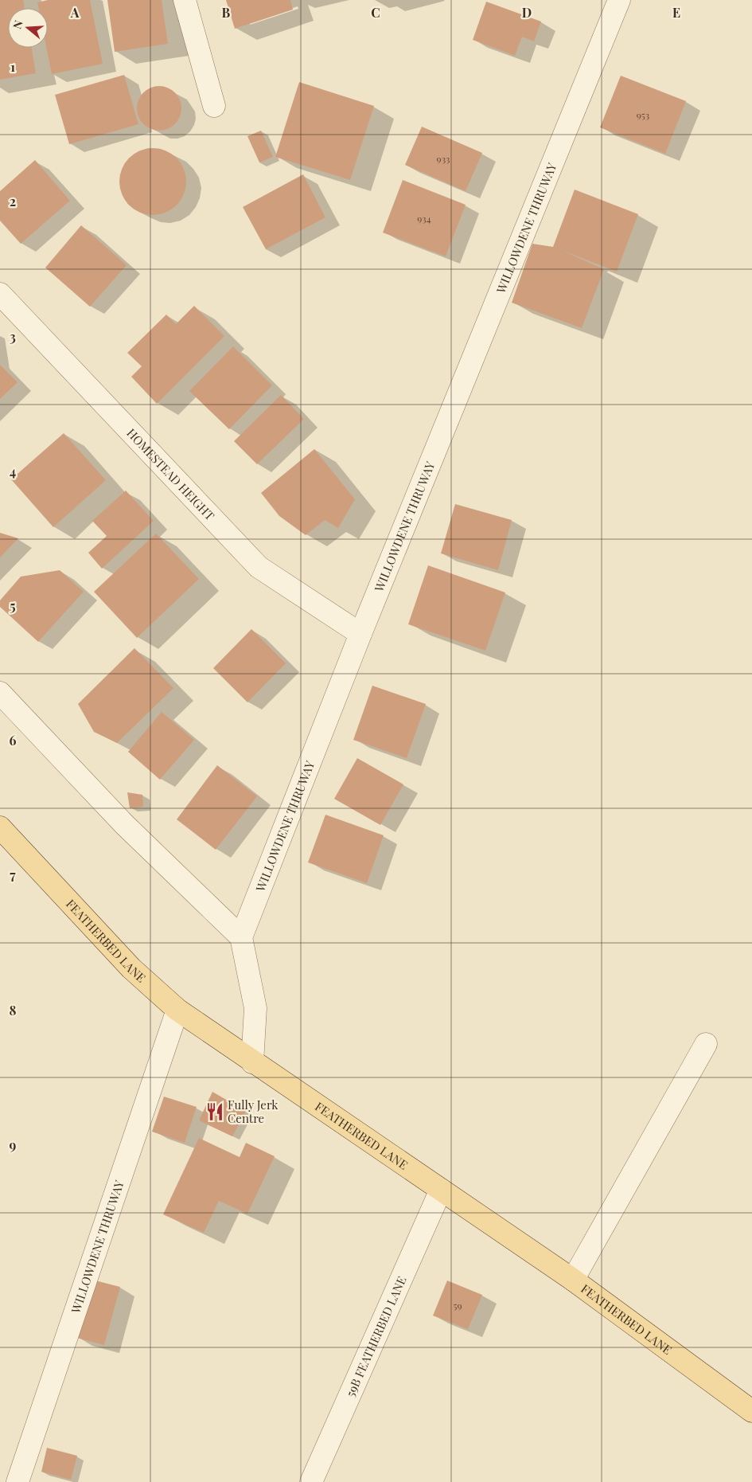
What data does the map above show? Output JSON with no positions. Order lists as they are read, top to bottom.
{
  "streets": {
    "main road": ["FEATHERBED LANE"],
    "street": ["WILLOWDENE THRUWAY", "HOMESTEAD HEIGHT", "59B FEATHERBED LANE"]
  },
  "crossings": [
    ["WILLOWDENE THRUWAY", "HOMESTEAD HEIGHT"],
    ["WILLOWDENE THRUWAY", "FEATHERBED LANE"],
    ["FEATHERBED LANE", "59B FEATHERBED LANE"]
  ],
  "places": {
    "restaurant": ["Fully Jerk Centre"]
  },
  "house_numbers": [
    "953",
    "933",
    "934",
    "59"
  ],
  "north": "left",
  "grid": {
    "columns": [
      "A",
      "B",
      "C",
      "D",
      "E"
    ],
    "rows": [
      "1",
      "2",
      "3",
      "4",
      "5",
      "6",
      "7",
      "8",
      "9"
    ]
  }
}
